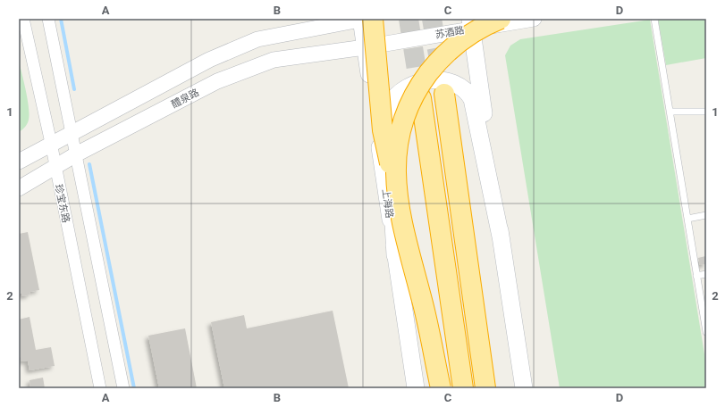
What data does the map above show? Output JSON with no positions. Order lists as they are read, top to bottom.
{
  "streets": {
    "main road": ["上海路"],
    "street": ["苏酒路", "醴泉路", "珍宝东路"]
  },
  "crossings": [
    ["苏酒路", "醴泉路"],
    ["苏酒路", "上海路"],
    ["醴泉路", "珍宝东路"],
    ["醴泉路", "上海路"]
  ],
  "grid": {
    "columns": [
      "A",
      "B",
      "C",
      "D"
    ],
    "rows": ["1", "2"]
  }
}
